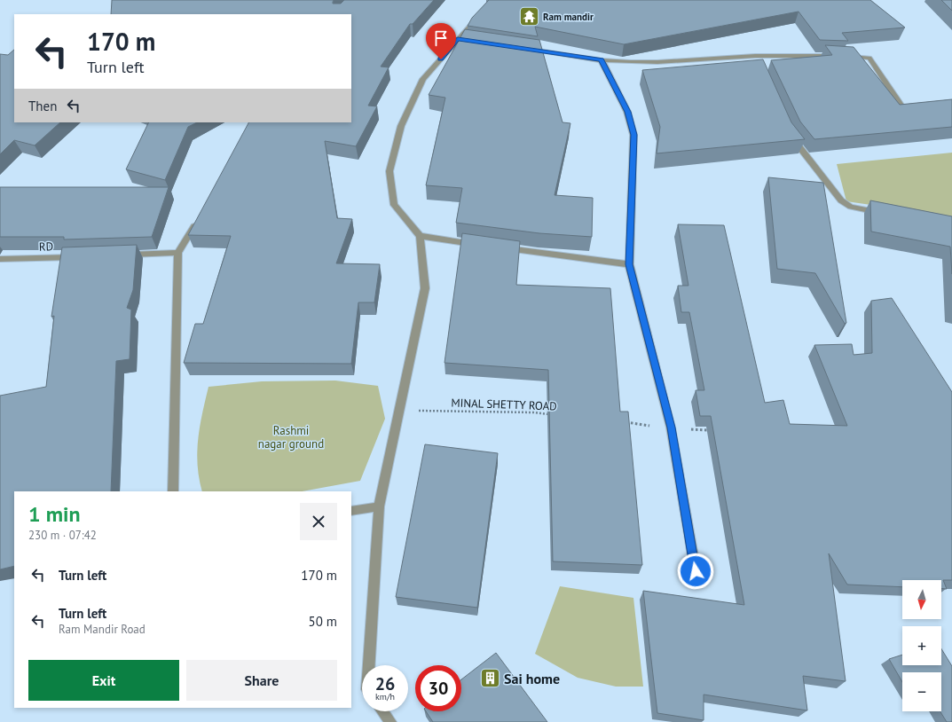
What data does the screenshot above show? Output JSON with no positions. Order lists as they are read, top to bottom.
{
  "streets": {
    "street": ["RD"],
    "path": ["MINAL SHETTY ROAD"]
  },
  "parks": ["Rashmi nagar ground"],
  "places": {
    "temple": ["Ram mandir"],
    "building": ["Sai home"]
  },
  "north": "bottom",
  "page": {
    "turn": ["170 m", "Turn left"],
    "then": "Then",
    "heading": ["1 min", "230 m · 07:42"],
    "list": [
      {
        "name": "Turn left",
        "value": "170 m"
      },
      {
        "name": "Turn left",
        "note": "Ram Mandir Road",
        "value": "50 m"
      }
    ],
    "map_buttons": ["+", "−"],
    "buttons": ["Exit", "Share"],
    "speed": "26 km/h",
    "limit": "30"
  }
}
